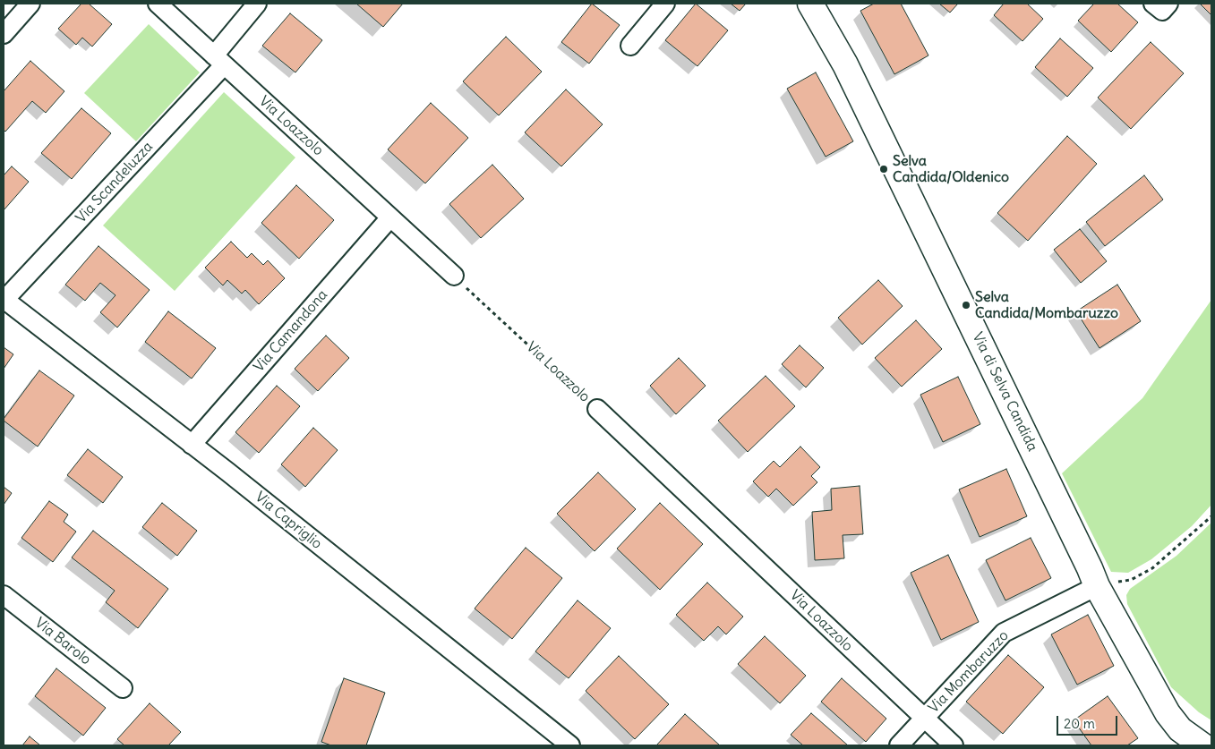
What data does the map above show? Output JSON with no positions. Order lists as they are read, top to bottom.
{
  "streets": {
    "street": [
      "Via Loazzolo",
      "Via Scandeluzza",
      "Via Camandona",
      "Via di Selva Candida",
      "Via Capriglio",
      "Via Barolo",
      "Via Mombaruzzo"
    ]
  },
  "crossings": [
    ["Via Loazzolo", "Via Scandeluzza"],
    ["Via Loazzolo", "Via Camandona"],
    ["Via Loazzolo", "Via Mombaruzzo"],
    ["Via Scandeluzza", "Via Capriglio"],
    ["Via Camandona", "Via Capriglio"],
    ["Via di Selva Candida", "Via Mombaruzzo"]
  ],
  "places": ["Selva Candida/Oldenico", "Selva Candida/Mombaruzzo"],
  "scale_bar": "20 m"
}
